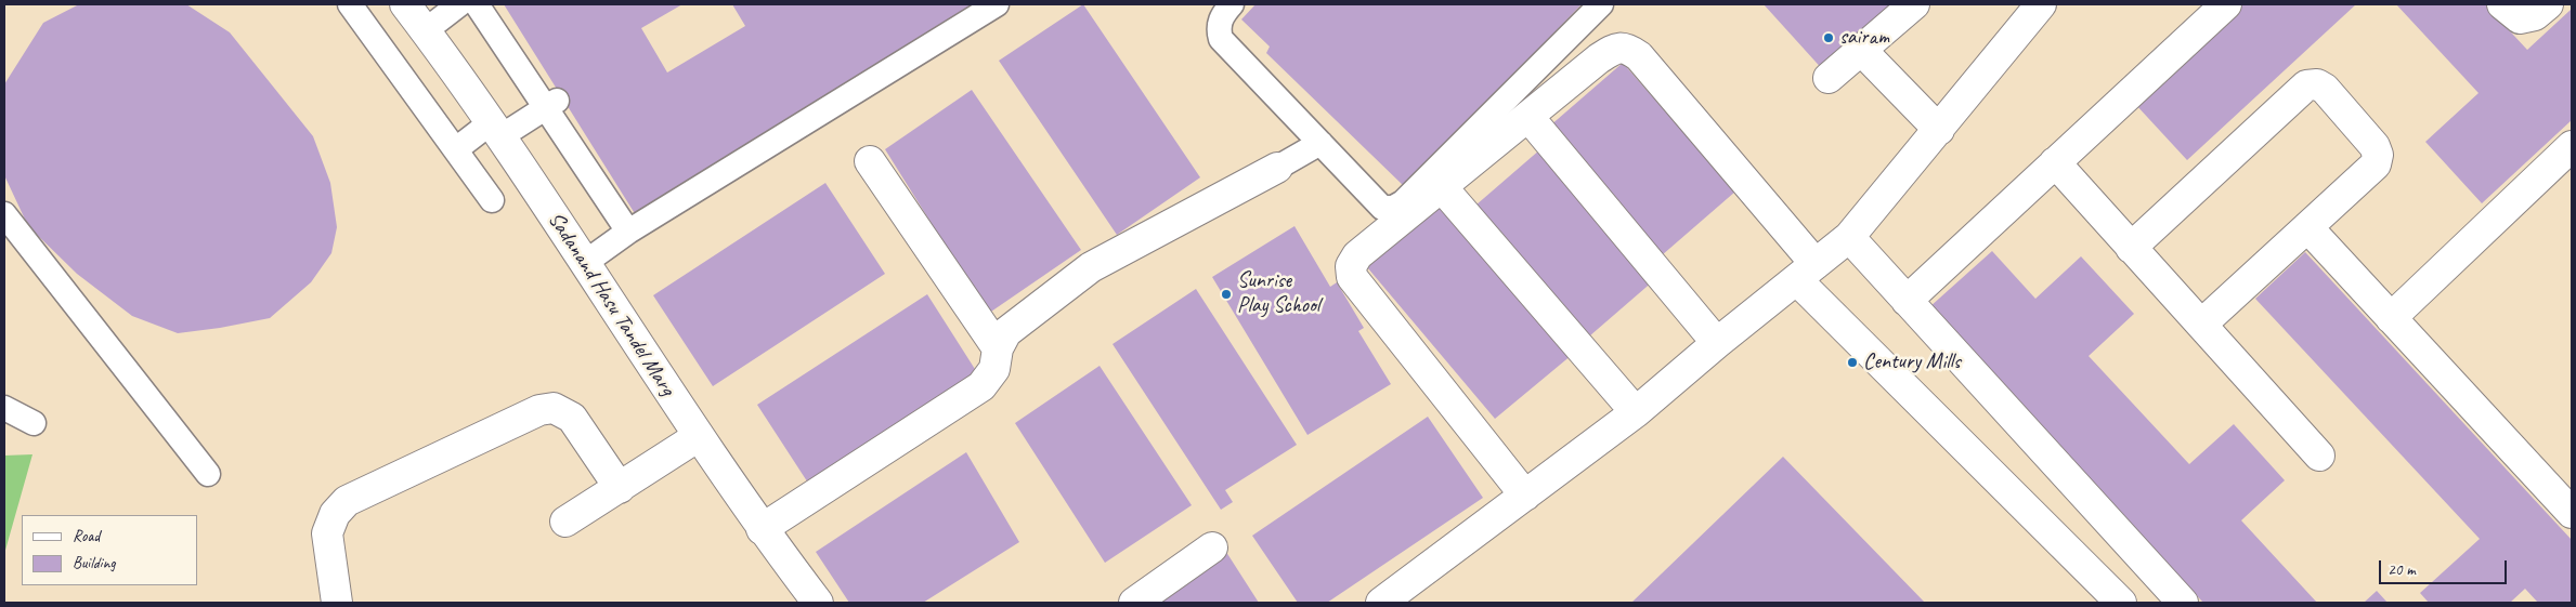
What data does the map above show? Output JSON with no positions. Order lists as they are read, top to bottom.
{
  "streets": {
    "street": ["Sadanand Hasu Tandel Marg"]
  },
  "places": ["sairam", "Sunrise Play School", "Century Mills"],
  "legend": ["Road", "Building"],
  "scale_bar": "20 m"
}
